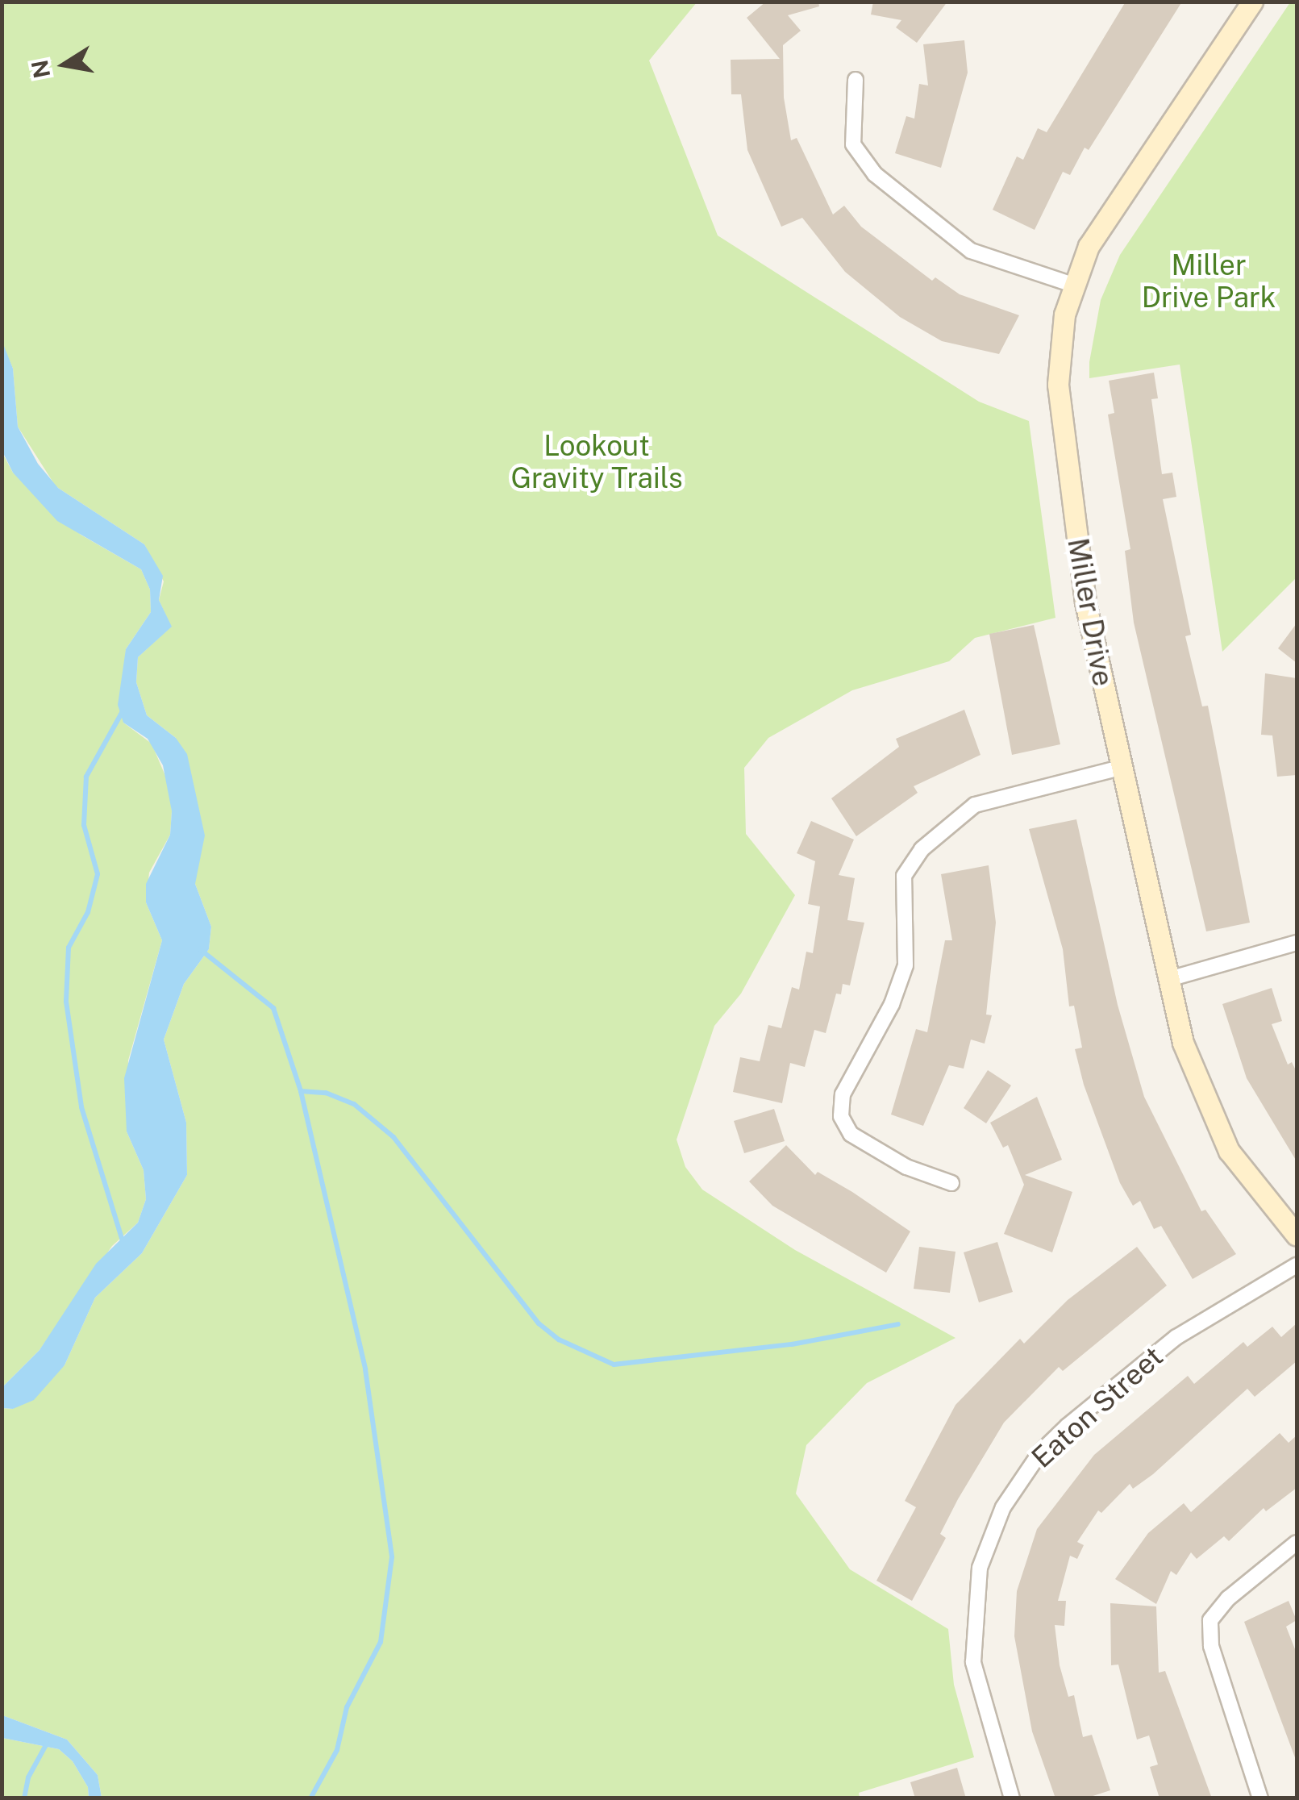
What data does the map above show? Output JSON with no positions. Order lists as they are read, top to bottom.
{
  "streets": {
    "street": ["Miller Drive", "Eaton Street"]
  },
  "parks": ["Miller Drive Park", "Lookout Gravity Trails"],
  "north": "left"
}
